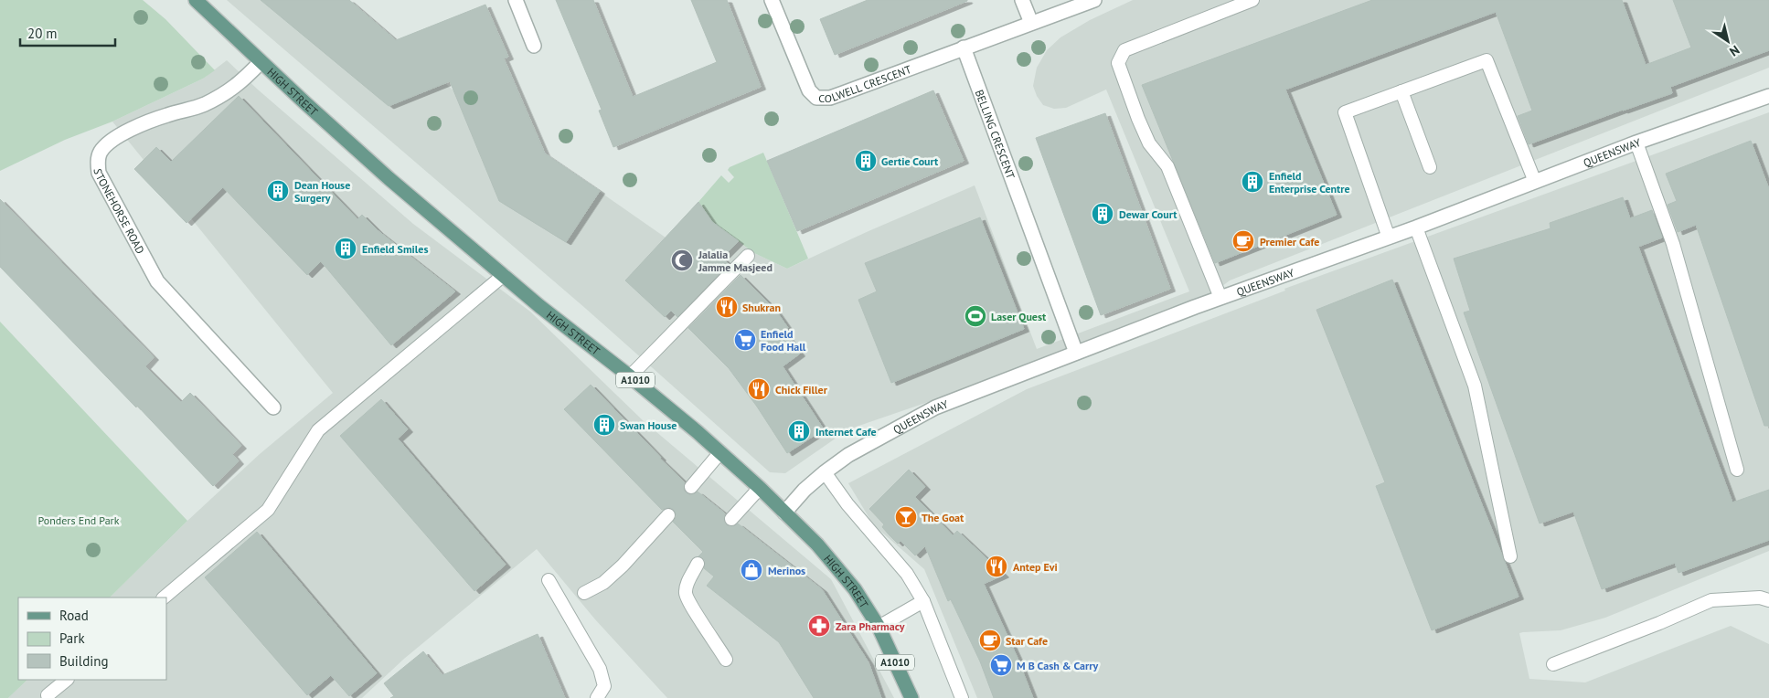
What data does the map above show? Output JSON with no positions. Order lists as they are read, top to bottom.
{
  "streets": {
    "main road": ["HIGH STREET", "A1010"],
    "street": [
      "COLWELL CRESCENT",
      "BELLING CRESCENT",
      "QUEENSWAY",
      "STONEHORSE ROAD"
    ]
  },
  "crossings": [
    ["COLWELL CRESCENT", "BELLING CRESCENT"],
    ["HIGH STREET", "QUEENSWAY"],
    ["HIGH STREET", "STONEHORSE ROAD"],
    ["BELLING CRESCENT", "QUEENSWAY"]
  ],
  "parks": ["Ponders End Park"],
  "places": {
    "building": [
      "Gertie Court",
      "Enfield Enterprise Centre",
      "Dean House Surgery",
      "Dewar Court",
      "Enfield Smiles",
      "Swan House",
      "Internet Cafe"
    ],
    "cafe": ["Premier Cafe", "Star Cafe"],
    "mosque": ["Jalalia Jamme Masjeed"],
    "restaurant": ["Shukran", "Chick Filler", "Antep Evi"],
    "sports": ["Laser Quest"],
    "supermarket": ["Enfield Food Hall", "M B Cash & Carry"],
    "bar": ["The Goat"],
    "shop": ["Merinos"],
    "pharmacy": ["Zara Pharmacy"]
  },
  "legend": ["Road", "Park", "Building"],
  "scale_bar": "20 m",
  "north": "bottom right"
}
